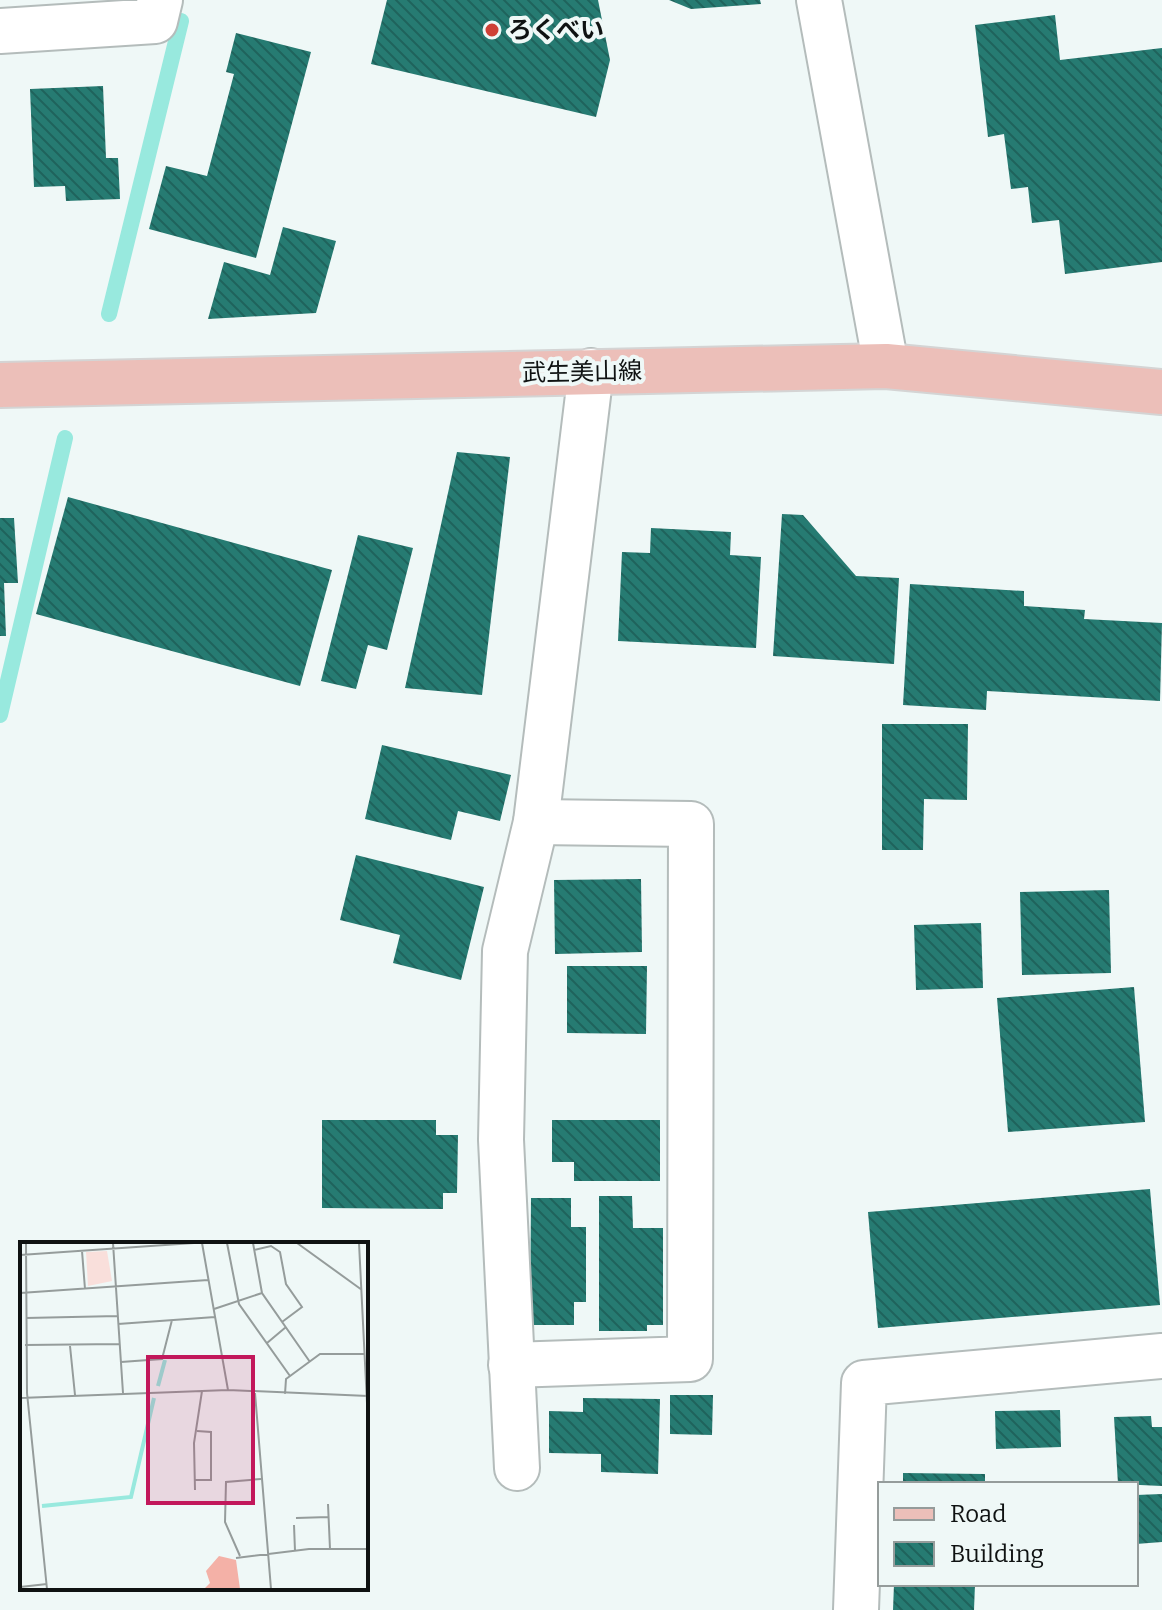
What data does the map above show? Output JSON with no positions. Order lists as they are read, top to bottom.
{
  "streets": {
    "main road": ["武生美山線"]
  },
  "places": ["ろくべい"],
  "legend": ["Road", "Building"]
}
